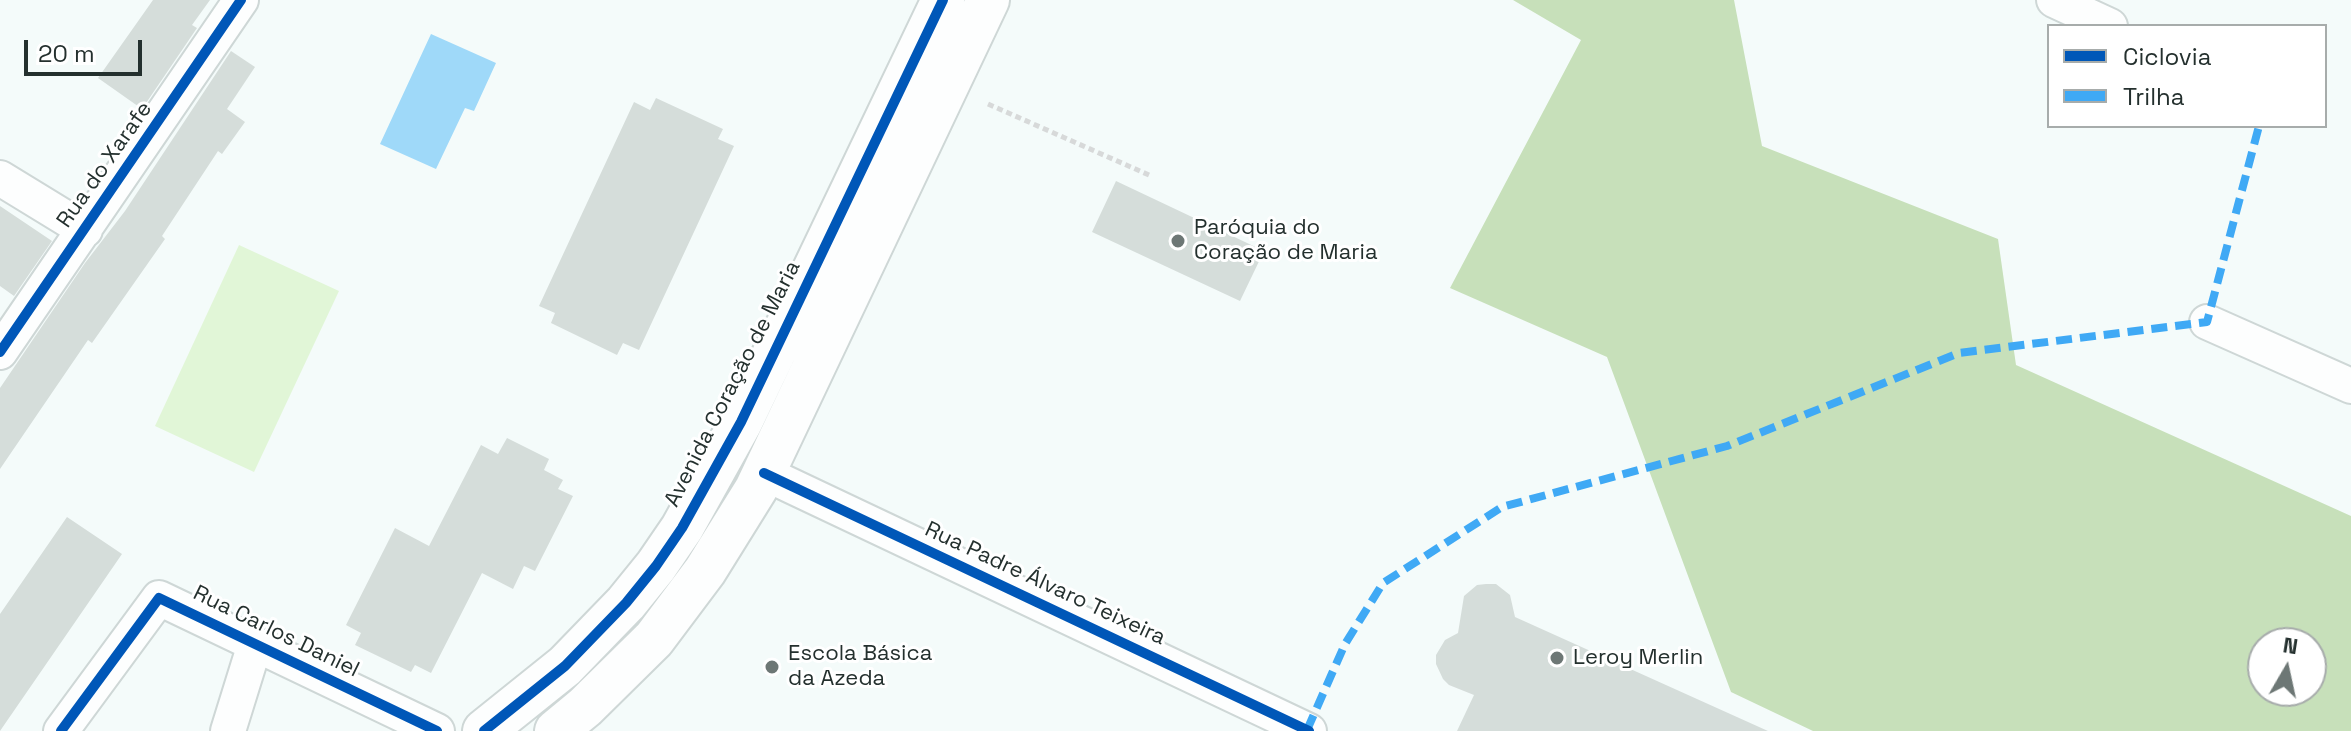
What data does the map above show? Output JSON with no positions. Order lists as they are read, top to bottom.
{
  "streets": {
    "street": [
      "Rua do Xarafe",
      "Avenida Coração de Maria",
      "Rua Padre Álvaro Teixeira",
      "Rua Carlos Daniel"
    ]
  },
  "places": ["Paróquia do Coração de Maria", "Leroy Merlin", "Escola Básica da Azeda"],
  "legend": ["Ciclovia", "Trilha"],
  "scale_bar": "20 m",
  "north": "top"
}
